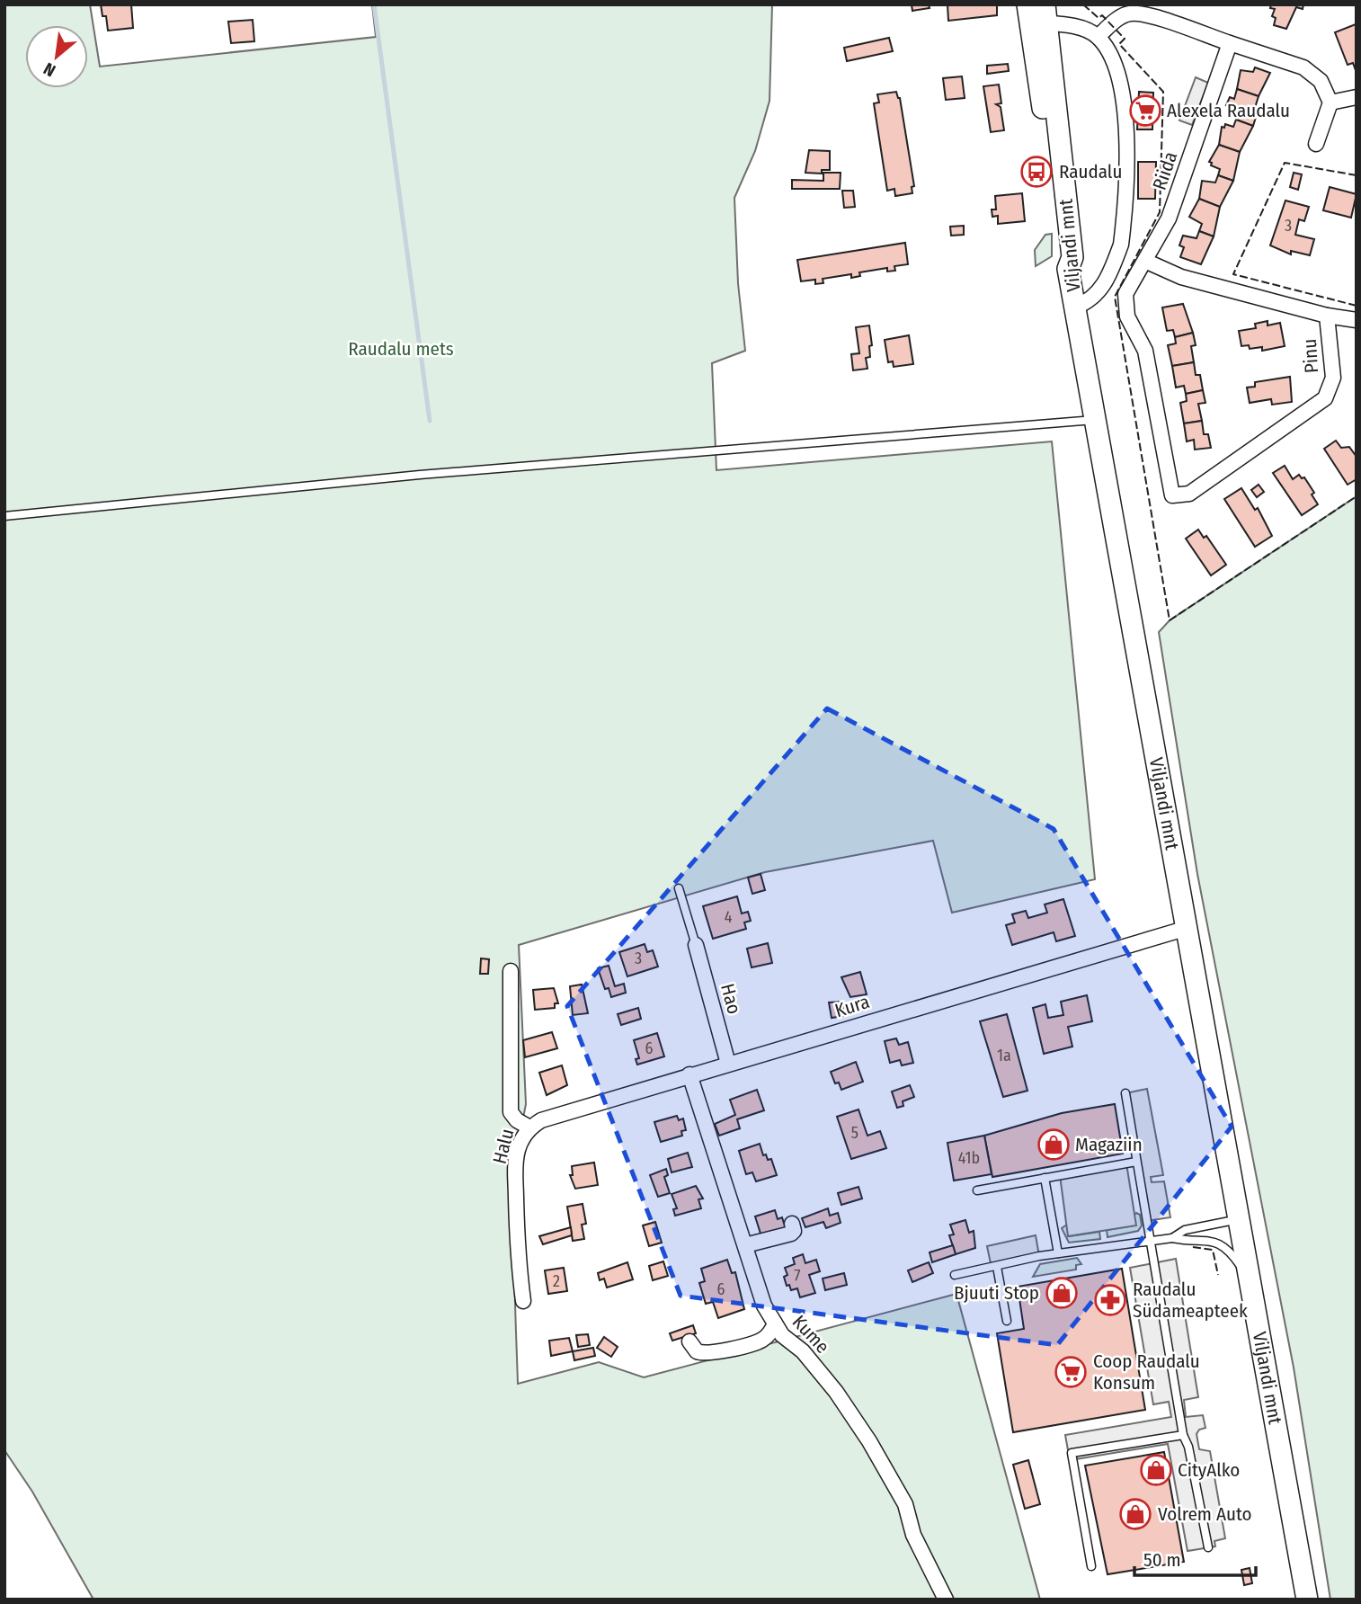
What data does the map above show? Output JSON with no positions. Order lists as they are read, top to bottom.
{
  "streets": {
    "main road": ["Viljandi mnt"],
    "street": [
      "Riida",
      "Pinu",
      "Hao",
      "Kura",
      "Halu",
      "Kume"
    ]
  },
  "crossings": [
    ["Riida", "Pinu"],
    ["Viljandi mnt", "Kura"],
    ["Hao", "Kura"],
    ["Kura", "Halu"],
    ["Kura", "Kume"]
  ],
  "parks": ["Raudalu mets"],
  "places": {
    "supermarket": ["Alexela Raudalu", "Coop Raudalu Konsum"],
    "bus stop": ["Raudalu"],
    "shop": [
      "Magaziin",
      "Bjuuti Stop",
      "CityAlko",
      "Volrem Auto"
    ],
    "pharmacy": ["Raudalu Südameapteek"]
  },
  "house_numbers": [
    "3",
    "4",
    "3",
    "6",
    "1a",
    "5",
    "41b",
    "7",
    "2",
    "6"
  ],
  "scale_bar": "50 m",
  "north": "bottom left"
}
